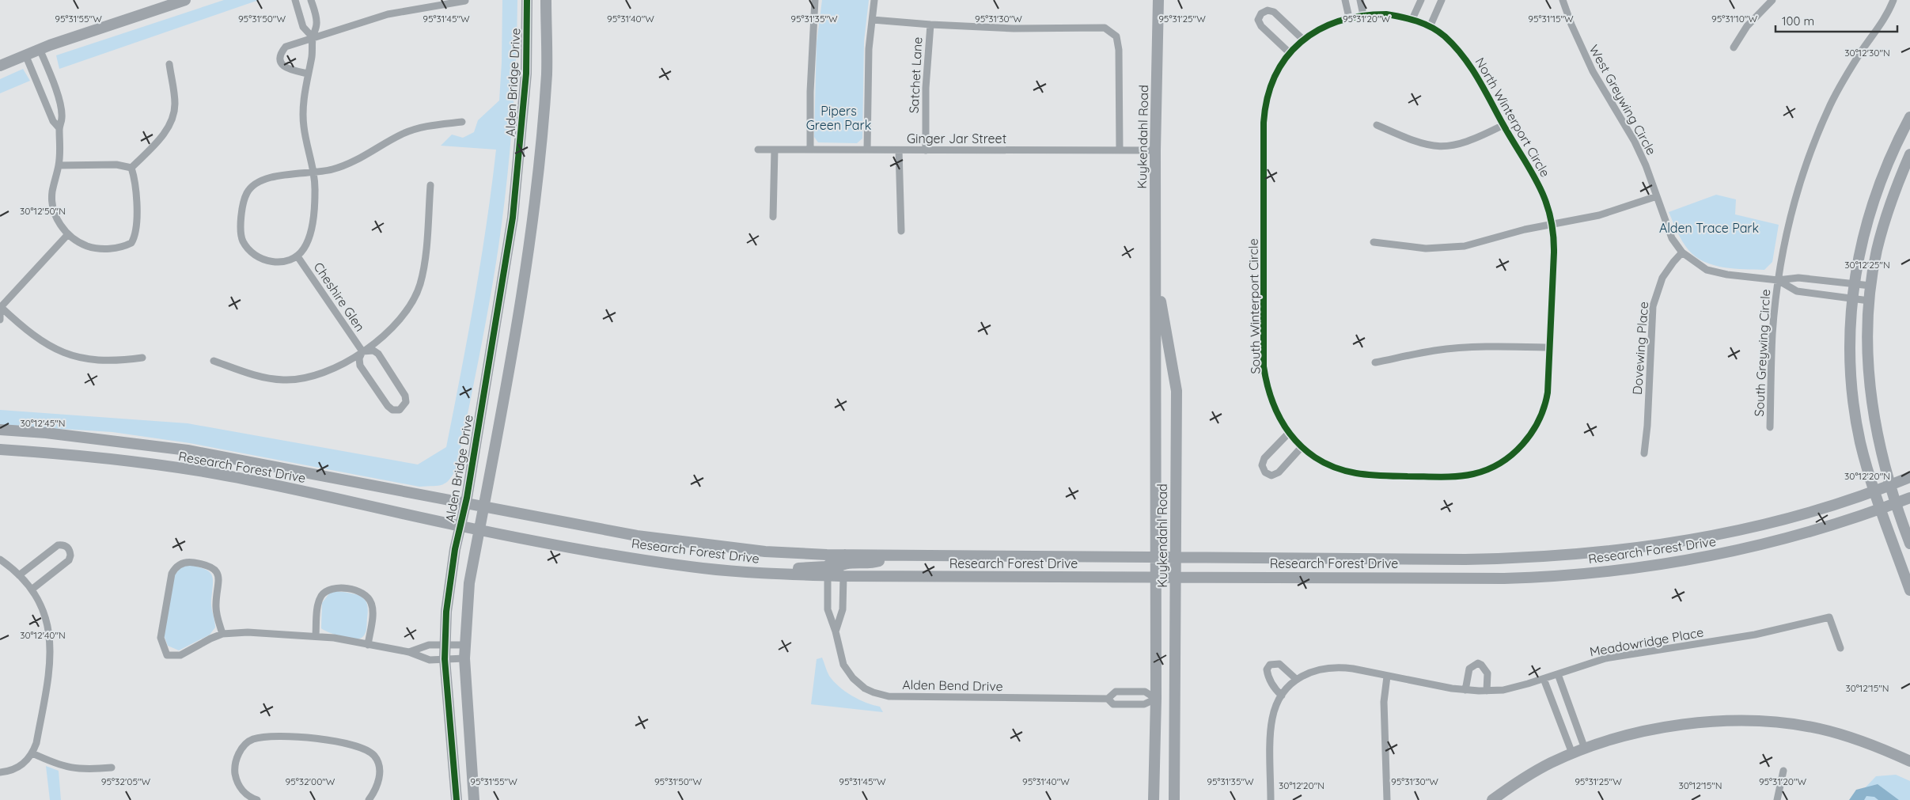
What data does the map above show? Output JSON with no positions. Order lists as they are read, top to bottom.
{
  "streets": {
    "main road": ["Alden Bridge Drive", "Kuykendahl Road", "Research Forest Drive"],
    "street": [
      "Satchet Lane",
      "West Greywing Circle",
      "North Winterport Circle",
      "Ginger Jar Street",
      "Cheshire Glen",
      "South Winterport Circle",
      "Dovewing Place",
      "South Greywing Circle",
      "Meadowridge Place",
      "Alden Bend Drive"
    ]
  },
  "crossings": [
    ["Satchet Lane", "Ginger Jar Street"],
    ["Alden Bridge Drive", "Research Forest Drive"],
    ["West Greywing Circle", "Dovewing Place"],
    ["West Greywing Circle", "South Greywing Circle"],
    ["North Winterport Circle", "South Winterport Circle"],
    ["Kuykendahl Road", "Ginger Jar Street"],
    ["Kuykendahl Road", "Research Forest Drive"],
    ["Kuykendahl Road", "Alden Bend Drive"],
    ["Dovewing Place", "South Greywing Circle"],
    ["Research Forest Drive", "Alden Bend Drive"]
  ],
  "parks": ["Pipers Green Park", "Alden Trace Park"],
  "scale_bar": "100 m",
  "coordinates": [
    "95°31'55\"W",
    "95°31'50\"W",
    "95°31'45\"W",
    "95°31'40\"W",
    "95°31'35\"W",
    "95°31'30\"W",
    "95°31'25\"W",
    "95°31'20\"W",
    "95°31'15\"W",
    "95°31'10\"W",
    "30°12'30\"N",
    "30°12'50\"N",
    "30°12'25\"N",
    "30°12'45\"N",
    "30°12'20\"N",
    "30°12'40\"N",
    "30°12'15\"N",
    "95°32'05\"W",
    "95°32'00\"W"
  ]
}
